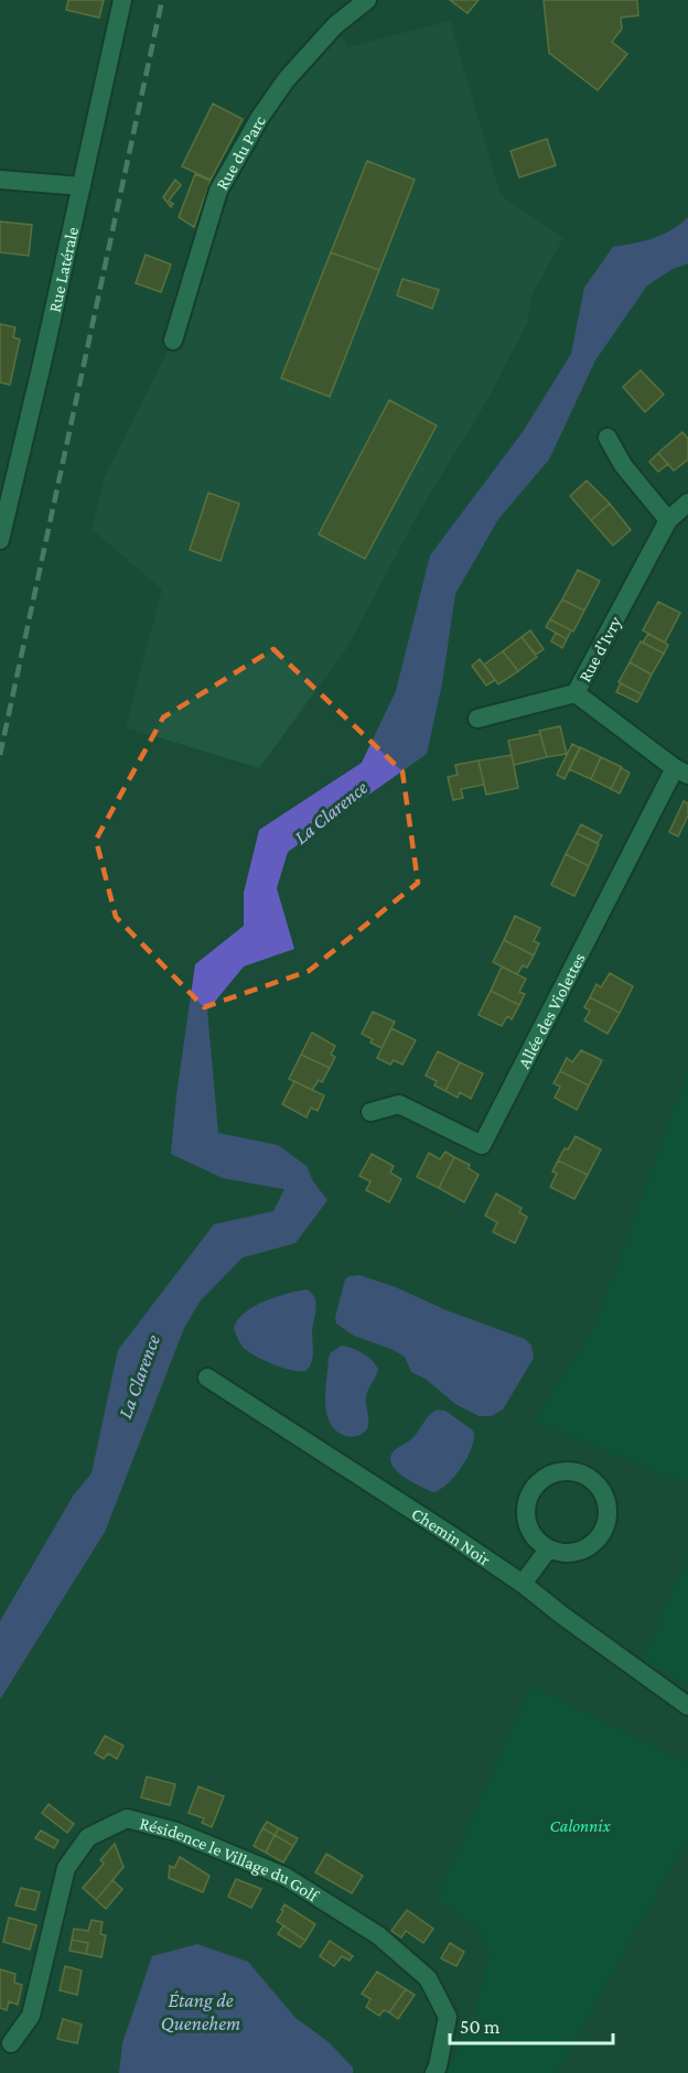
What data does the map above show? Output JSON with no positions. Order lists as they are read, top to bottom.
{
  "streets": {
    "street": [
      "Rue du Parc",
      "Rue Latérale",
      "Rue d'Ivry",
      "Allée des Violettes",
      "Chemin Noir",
      "Résidence le Village du Golf"
    ]
  },
  "crossings": [
    ["Rue d'Ivry", "Allée des Violettes"]
  ],
  "water": ["La Clarence", "Étang de Quenehem"],
  "parks": ["Calonnix"],
  "scale_bar": "50 m"
}
